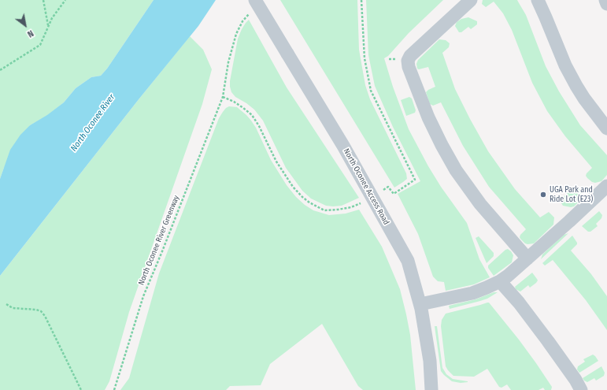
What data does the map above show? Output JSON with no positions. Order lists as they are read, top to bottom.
{
  "streets": {
    "street": ["North Oconee Access Road"],
    "path": ["North Oconee River Greenway"]
  },
  "water": ["North Oconee River"],
  "places": ["UGA Park and Ride Lot (E23)"],
  "north": "bottom right"
}
